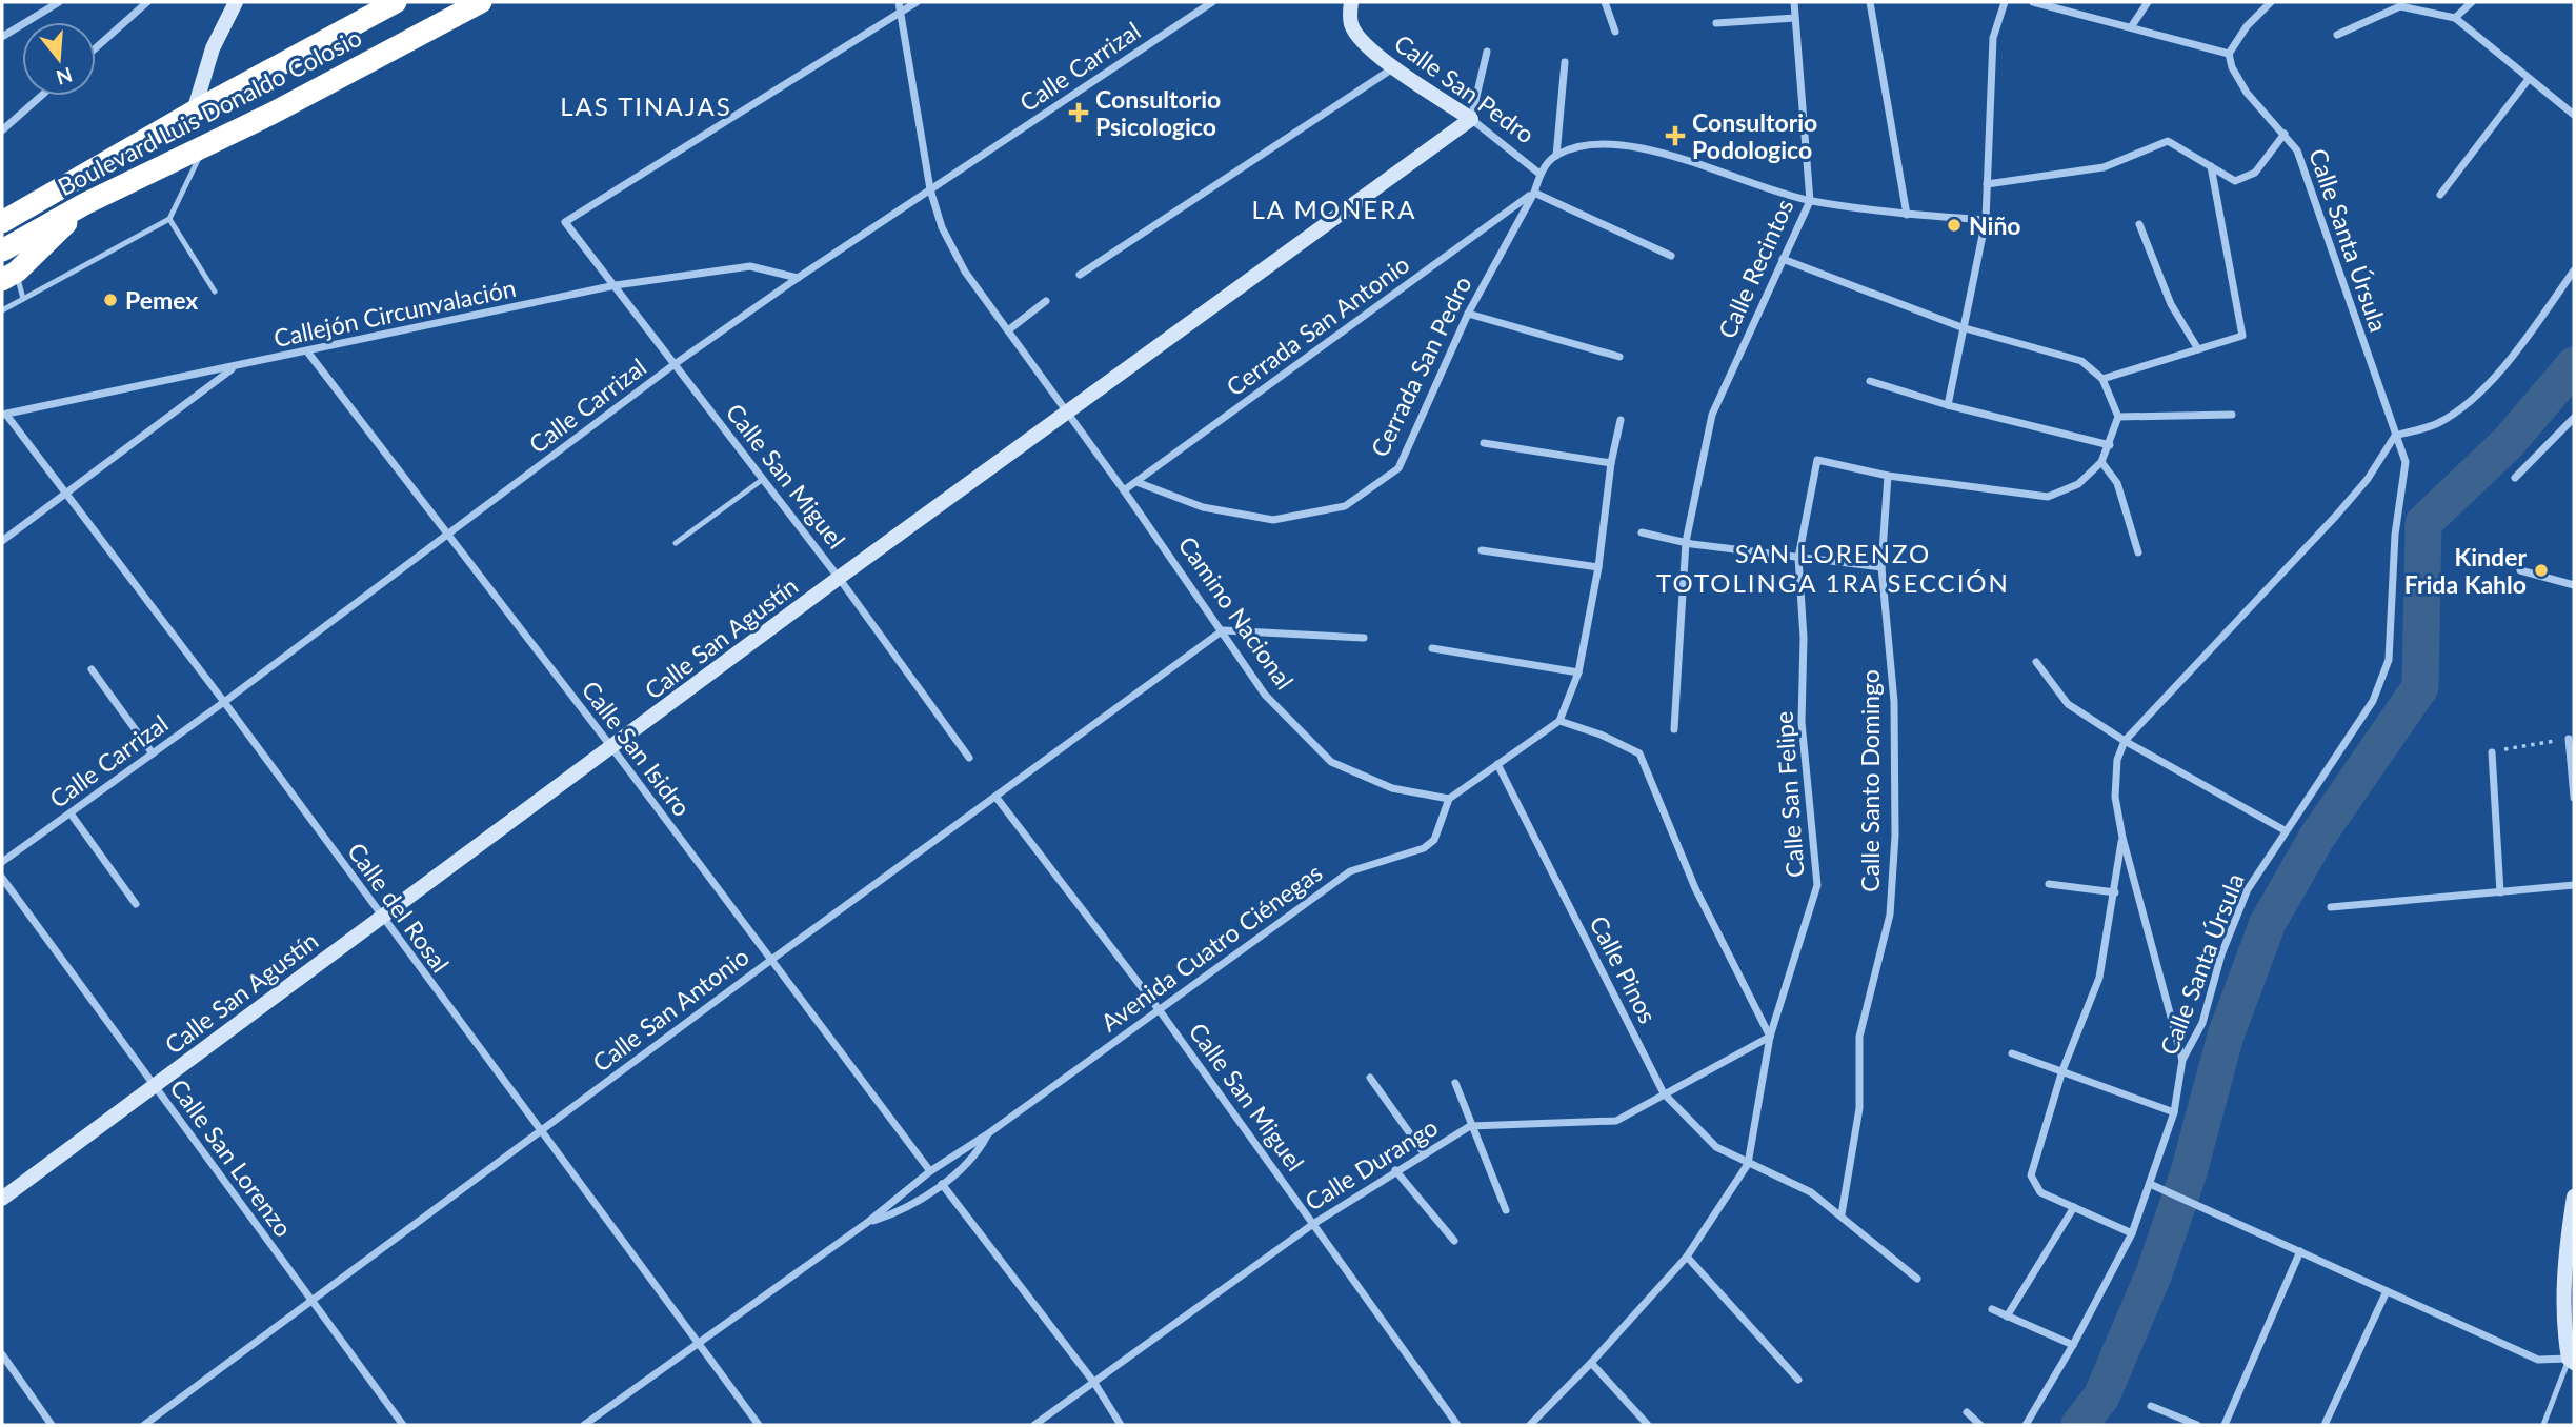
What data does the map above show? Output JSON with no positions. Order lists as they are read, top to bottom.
{
  "streets": {
    "highway": ["Boulevard Luis Donaldo Colosio"],
    "street": [
      "Calle Carrizal",
      "Calle San Pedro",
      "Calle Santa Úrsula",
      "Calle Recintos",
      "Callejón Circunvalación",
      "Cerrada San Antonio",
      "Cerrada San Pedro",
      "Calle San Miguel",
      "Camino Nacional",
      "Calle San Agustín",
      "Calle San Isidro",
      "Calle Santo Domingo",
      "Calle San Felipe",
      "Calle del Rosal",
      "Avenida Cuatro Ciénegas",
      "Calle Pinos",
      "Calle San Antonio",
      "Calle San Lorenzo",
      "Calle Durango"
    ]
  },
  "crossings": [
    ["Calle Carrizal", "Callejón Circunvalación"],
    ["Calle Carrizal", "Calle San Miguel"],
    ["Calle Carrizal", "Camino Nacional"],
    ["Calle Carrizal", "Calle San Isidro"],
    ["Calle Carrizal", "Calle del Rosal"],
    ["Calle San Pedro", "Cerrada San Pedro"],
    ["Calle San Pedro", "Calle San Agustín"],
    ["Callejón Circunvalación", "Calle San Miguel"],
    ["Callejón Circunvalación", "Calle San Isidro"],
    ["Callejón Circunvalación", "Calle del Rosal"],
    ["Cerrada San Antonio", "Cerrada San Pedro"],
    ["Cerrada San Antonio", "Camino Nacional"],
    ["Calle San Miguel", "Camino Nacional"],
    ["Calle San Miguel", "Calle San Agustín"],
    ["Calle San Miguel", "Avenida Cuatro Ciénegas"],
    ["Calle San Miguel", "Calle San Antonio"],
    ["Calle San Miguel", "Calle Durango"],
    ["Camino Nacional", "Calle San Agustín"],
    ["Camino Nacional", "Avenida Cuatro Ciénegas"],
    ["Camino Nacional", "Calle San Antonio"],
    ["Calle San Agustín", "Calle San Isidro"],
    ["Calle San Agustín", "Calle del Rosal"],
    ["Calle San Agustín", "Calle San Lorenzo"],
    ["Calle San Isidro", "Avenida Cuatro Ciénegas"],
    ["Calle San Isidro", "Calle San Antonio"],
    ["Calle Santo Domingo", "Calle San Felipe"],
    ["Calle Santo Domingo", "Calle Pinos"],
    ["Calle San Felipe", "Calle Pinos"],
    ["Calle San Felipe", "Calle Durango"],
    ["Calle del Rosal", "Avenida Cuatro Ciénegas"],
    ["Calle del Rosal", "Calle San Antonio"],
    ["Calle Pinos", "Calle Durango"],
    ["Calle San Antonio", "Calle San Lorenzo"]
  ],
  "districts": ["LAS TINAJAS", "LA MONERA", "SAN LORENZO TOTOLINGA 1RA SECCIÓN"],
  "places": {
    "health": ["Consultorio Psicologico", "Consultorio Podologico"],
    "other": ["Niño", "Pemex", "Kinder Frida Kahlo"]
  },
  "north": "bottom"
}
